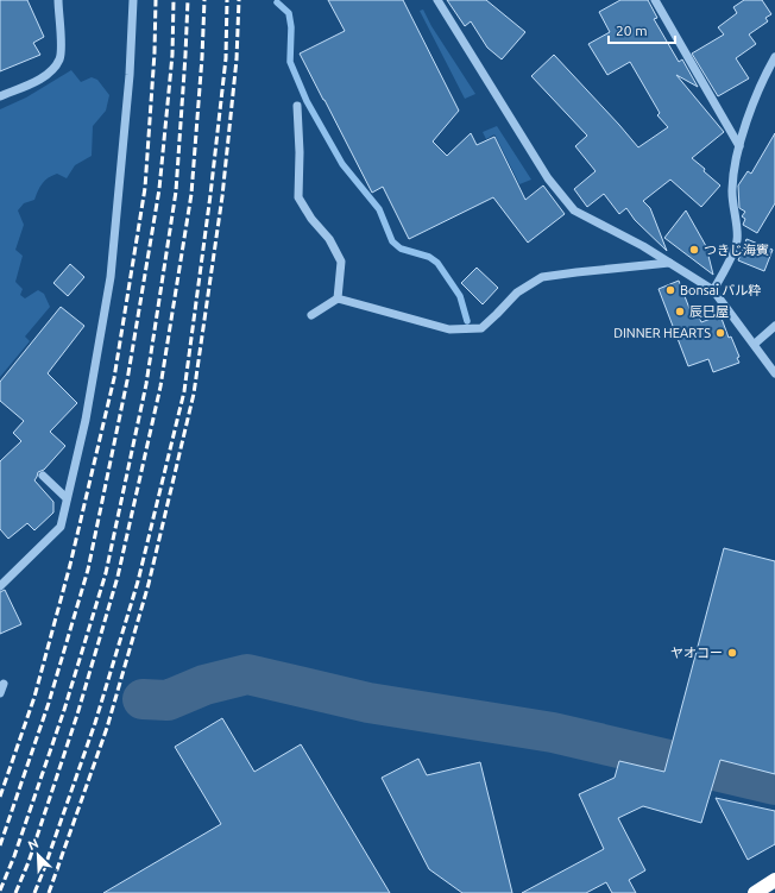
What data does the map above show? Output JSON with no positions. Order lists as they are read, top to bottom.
{
  "places": [
    "つきじ海賓",
    "Bonsai バル粋",
    "辰巳屋",
    "DINNER HEARTS",
    "ヤオコー"
  ],
  "scale_bar": "20 m",
  "north": "top left"
}
